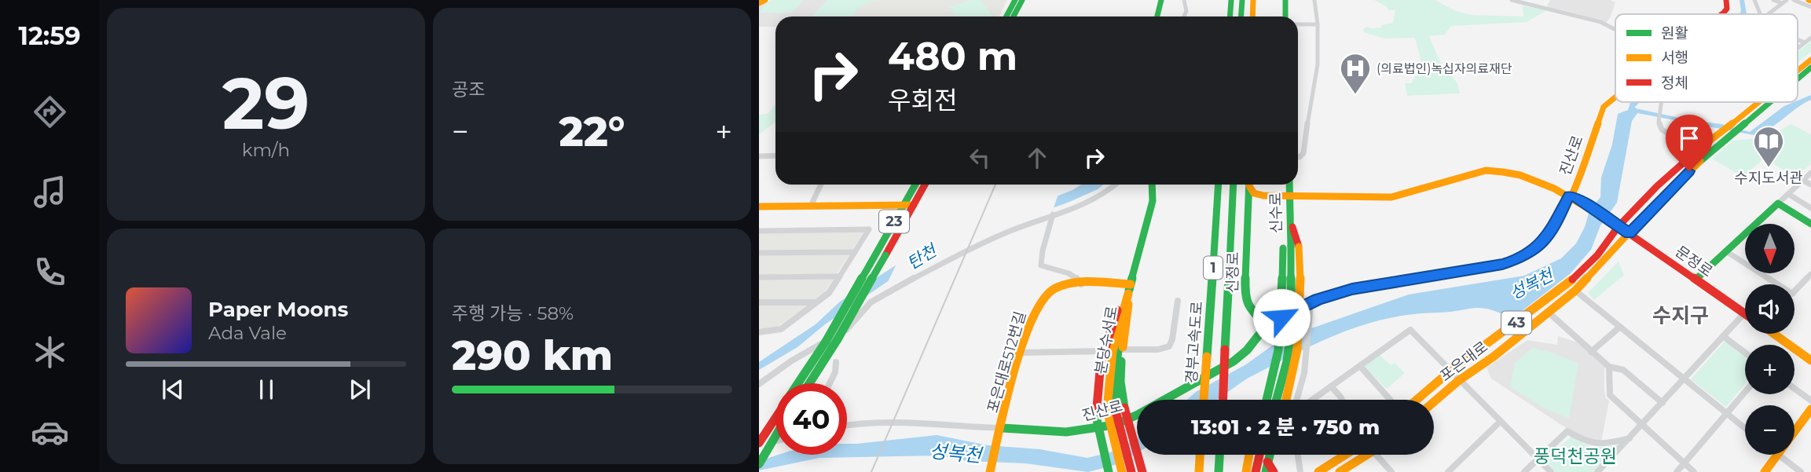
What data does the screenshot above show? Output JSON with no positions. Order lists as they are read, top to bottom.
{
  "streets": {
    "main road": [
      "진산로",
      "신수로",
      "23",
      "문정로",
      "1",
      "신정로",
      "43",
      "분당수서로",
      "경부고속도로",
      "포은대로",
      "포은대로512번길"
    ]
  },
  "crossings": [
    ["진산로", "문정로"],
    ["진산로", "신정로"],
    ["진산로", "포은대로512번길"],
    ["신수로", "문정로"],
    ["문정로", "포은대로"]
  ],
  "districts": ["수지구"],
  "water": ["탄천", "성복천"],
  "parks": ["풍덕천공원"],
  "places": {
    "hospital": ["(의료법인)녹십자의료재단"],
    "library": ["수지도서관"]
  },
  "legend": ["원활", "서행", "정체"],
  "north": "bottom",
  "page": {
    "tabs": "12:59",
    "tile": [
      ["29", "km/h"],
      "공조",
      ["주행 가능 · 58%", "290 km"]
    ],
    "turn": ["480 m", "우회전"],
    "heat": ["−", "22°", "+"],
    "map_buttons": ["+", "−"],
    "song": ["Paper Moons", "Ada Vale"],
    "limit": "40",
    "trip": "13:01 · 2 분 · 750 m"
  }
}
